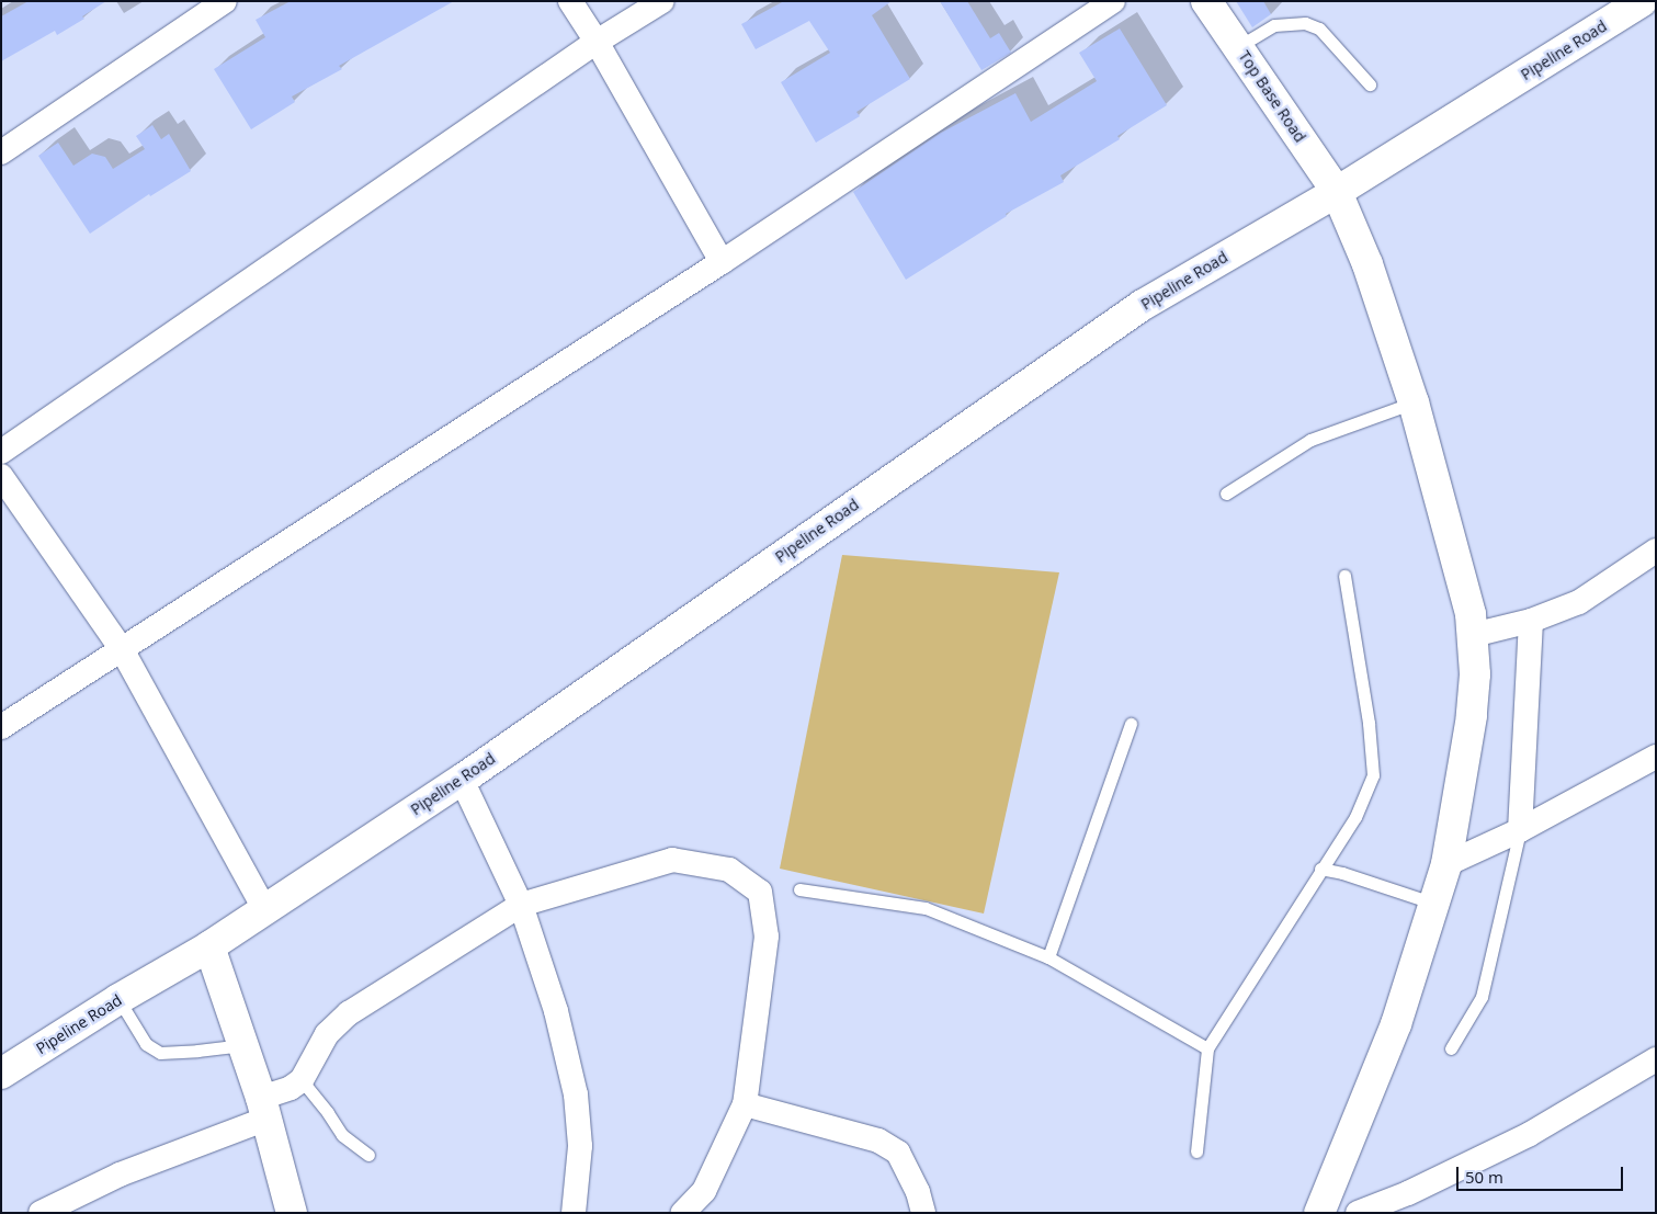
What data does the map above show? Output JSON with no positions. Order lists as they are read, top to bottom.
{
  "streets": {
    "street": ["Pipeline Road", "Top Base Road"]
  },
  "crossings": [
    ["Pipeline Road", "Top Base Road"]
  ],
  "scale_bar": "50 m"
}
